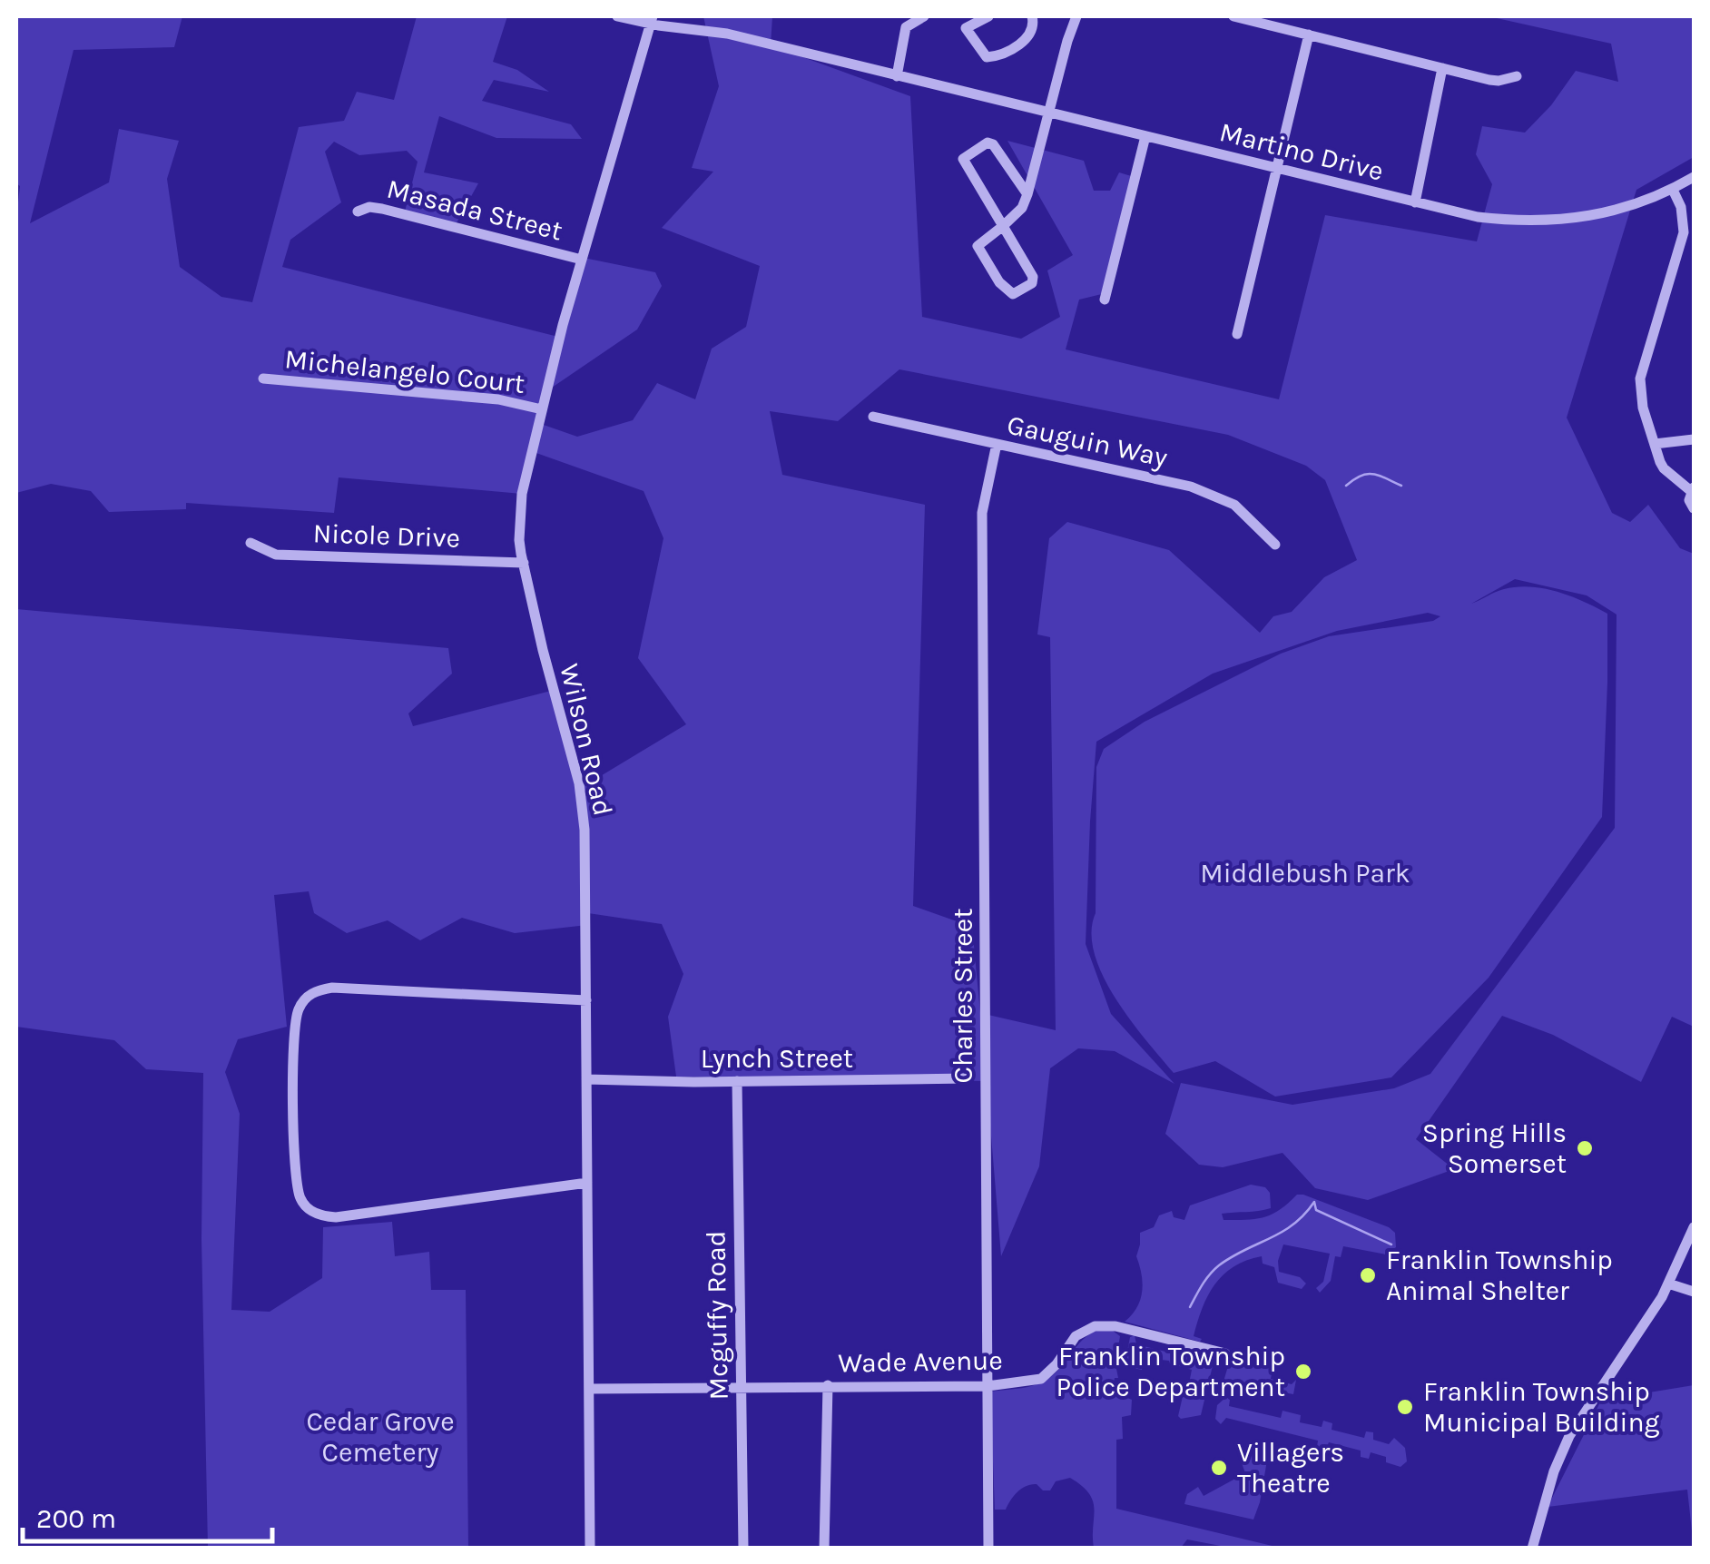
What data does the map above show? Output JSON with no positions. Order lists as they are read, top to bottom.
{
  "streets": {
    "street": [
      "Martino Drive",
      "Masada Street",
      "Michelangelo Court",
      "Gauguin Way",
      "Nicole Drive",
      "Wilson Road",
      "Charles Street",
      "Lynch Street",
      "Mcguffy Road",
      "Wade Avenue"
    ]
  },
  "crossings": [
    ["Martino Drive", "Wilson Road"],
    ["Masada Street", "Wilson Road"],
    ["Michelangelo Court", "Wilson Road"],
    ["Gauguin Way", "Charles Street"],
    ["Nicole Drive", "Wilson Road"],
    ["Wilson Road", "Lynch Street"],
    ["Wilson Road", "Wade Avenue"],
    ["Charles Street", "Wade Avenue"],
    ["Lynch Street", "Mcguffy Road"],
    ["Mcguffy Road", "Wade Avenue"]
  ],
  "parks": ["Middlebush Park", "Cedar Grove Cemetery"],
  "places": [
    "Spring Hills Somerset",
    "Franklin Township Animal Shelter",
    "Franklin Township Police Department",
    "Franklin Township Municipal Building",
    "Villagers Theatre"
  ],
  "scale_bar": "200 m"
}
